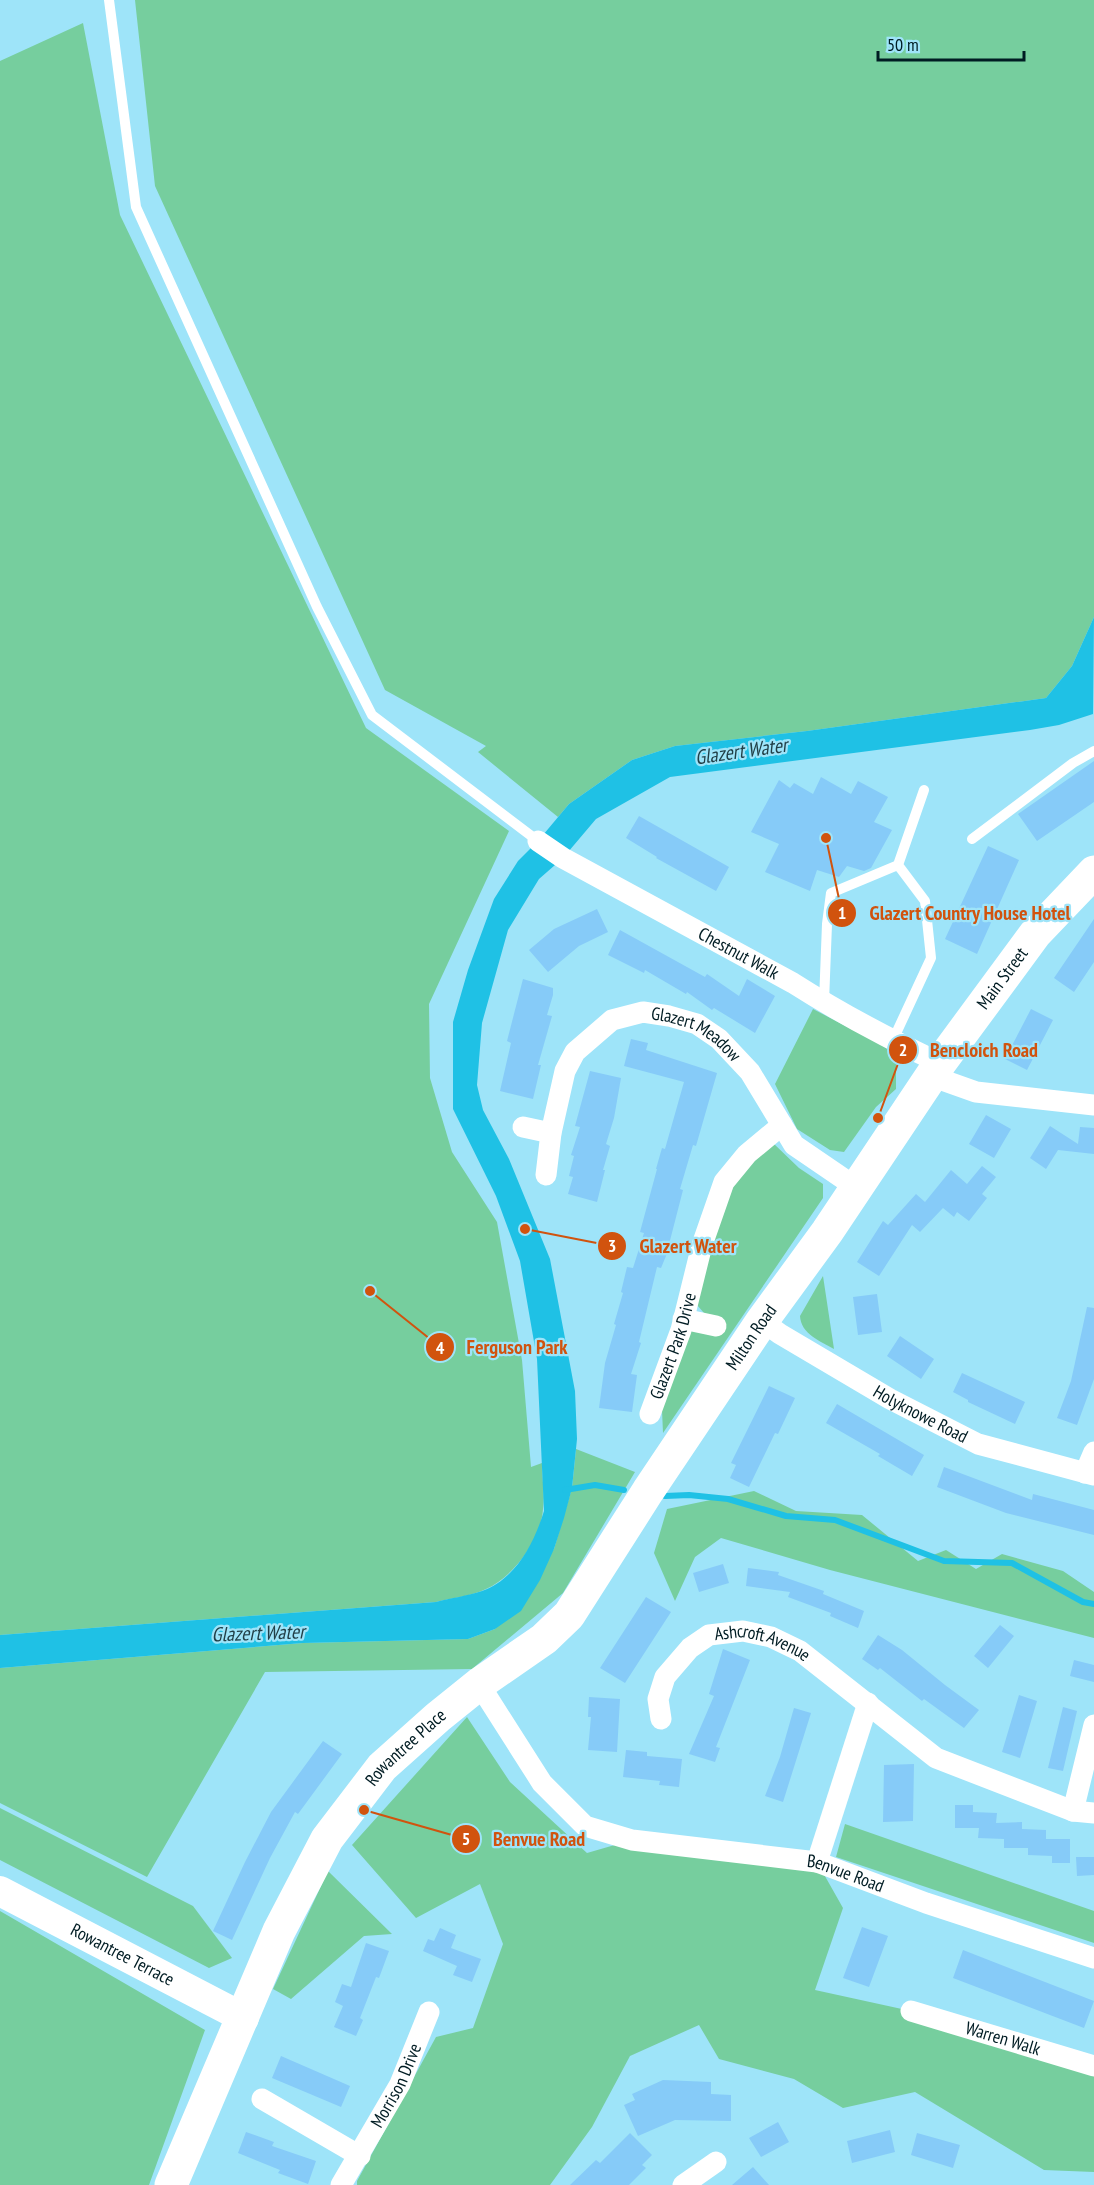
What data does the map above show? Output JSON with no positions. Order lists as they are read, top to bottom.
{
  "streets": {
    "main road": [
      "Main Street",
      "Milton Road",
      "Rowantree Place",
      "Rowantree Terrace"
    ],
    "street": [
      "Chestnut Walk",
      "Glazert Meadow",
      "Glazert Park Drive",
      "Holyknowe Road",
      "Ashcroft Avenue",
      "Benvue Road",
      "Warren Walk",
      "Morrison Drive"
    ]
  },
  "crossings": [
    ["Chestnut Walk", "Main Street"],
    ["Chestnut Walk", "Milton Road"],
    ["Main Street", "Milton Road"],
    ["Glazert Meadow", "Milton Road"],
    ["Glazert Meadow", "Glazert Park Drive"],
    ["Milton Road", "Holyknowe Road"],
    ["Milton Road", "Rowantree Place"],
    ["Rowantree Place", "Benvue Road"],
    ["Rowantree Place", "Rowantree Terrace"]
  ],
  "water": ["Glazert Water"],
  "places": [
    "Glazert Country House Hotel",
    "Bencloich Road",
    "Glazert Water",
    "Ferguson Park",
    "Benvue Road"
  ],
  "scale_bar": "50 m"
}
